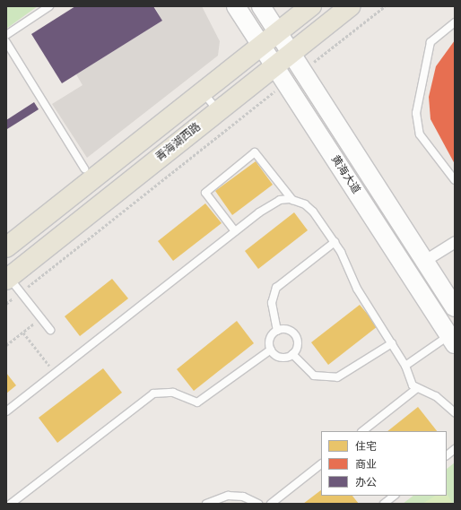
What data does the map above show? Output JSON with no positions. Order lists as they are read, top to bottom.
{
  "streets": {
    "main road": ["青海湖西路"],
    "street": ["黄海大道"]
  },
  "crossings": [
    ["青海湖西路", "黄海大道"]
  ],
  "legend": ["住宅", "商业", "办公"]
}
